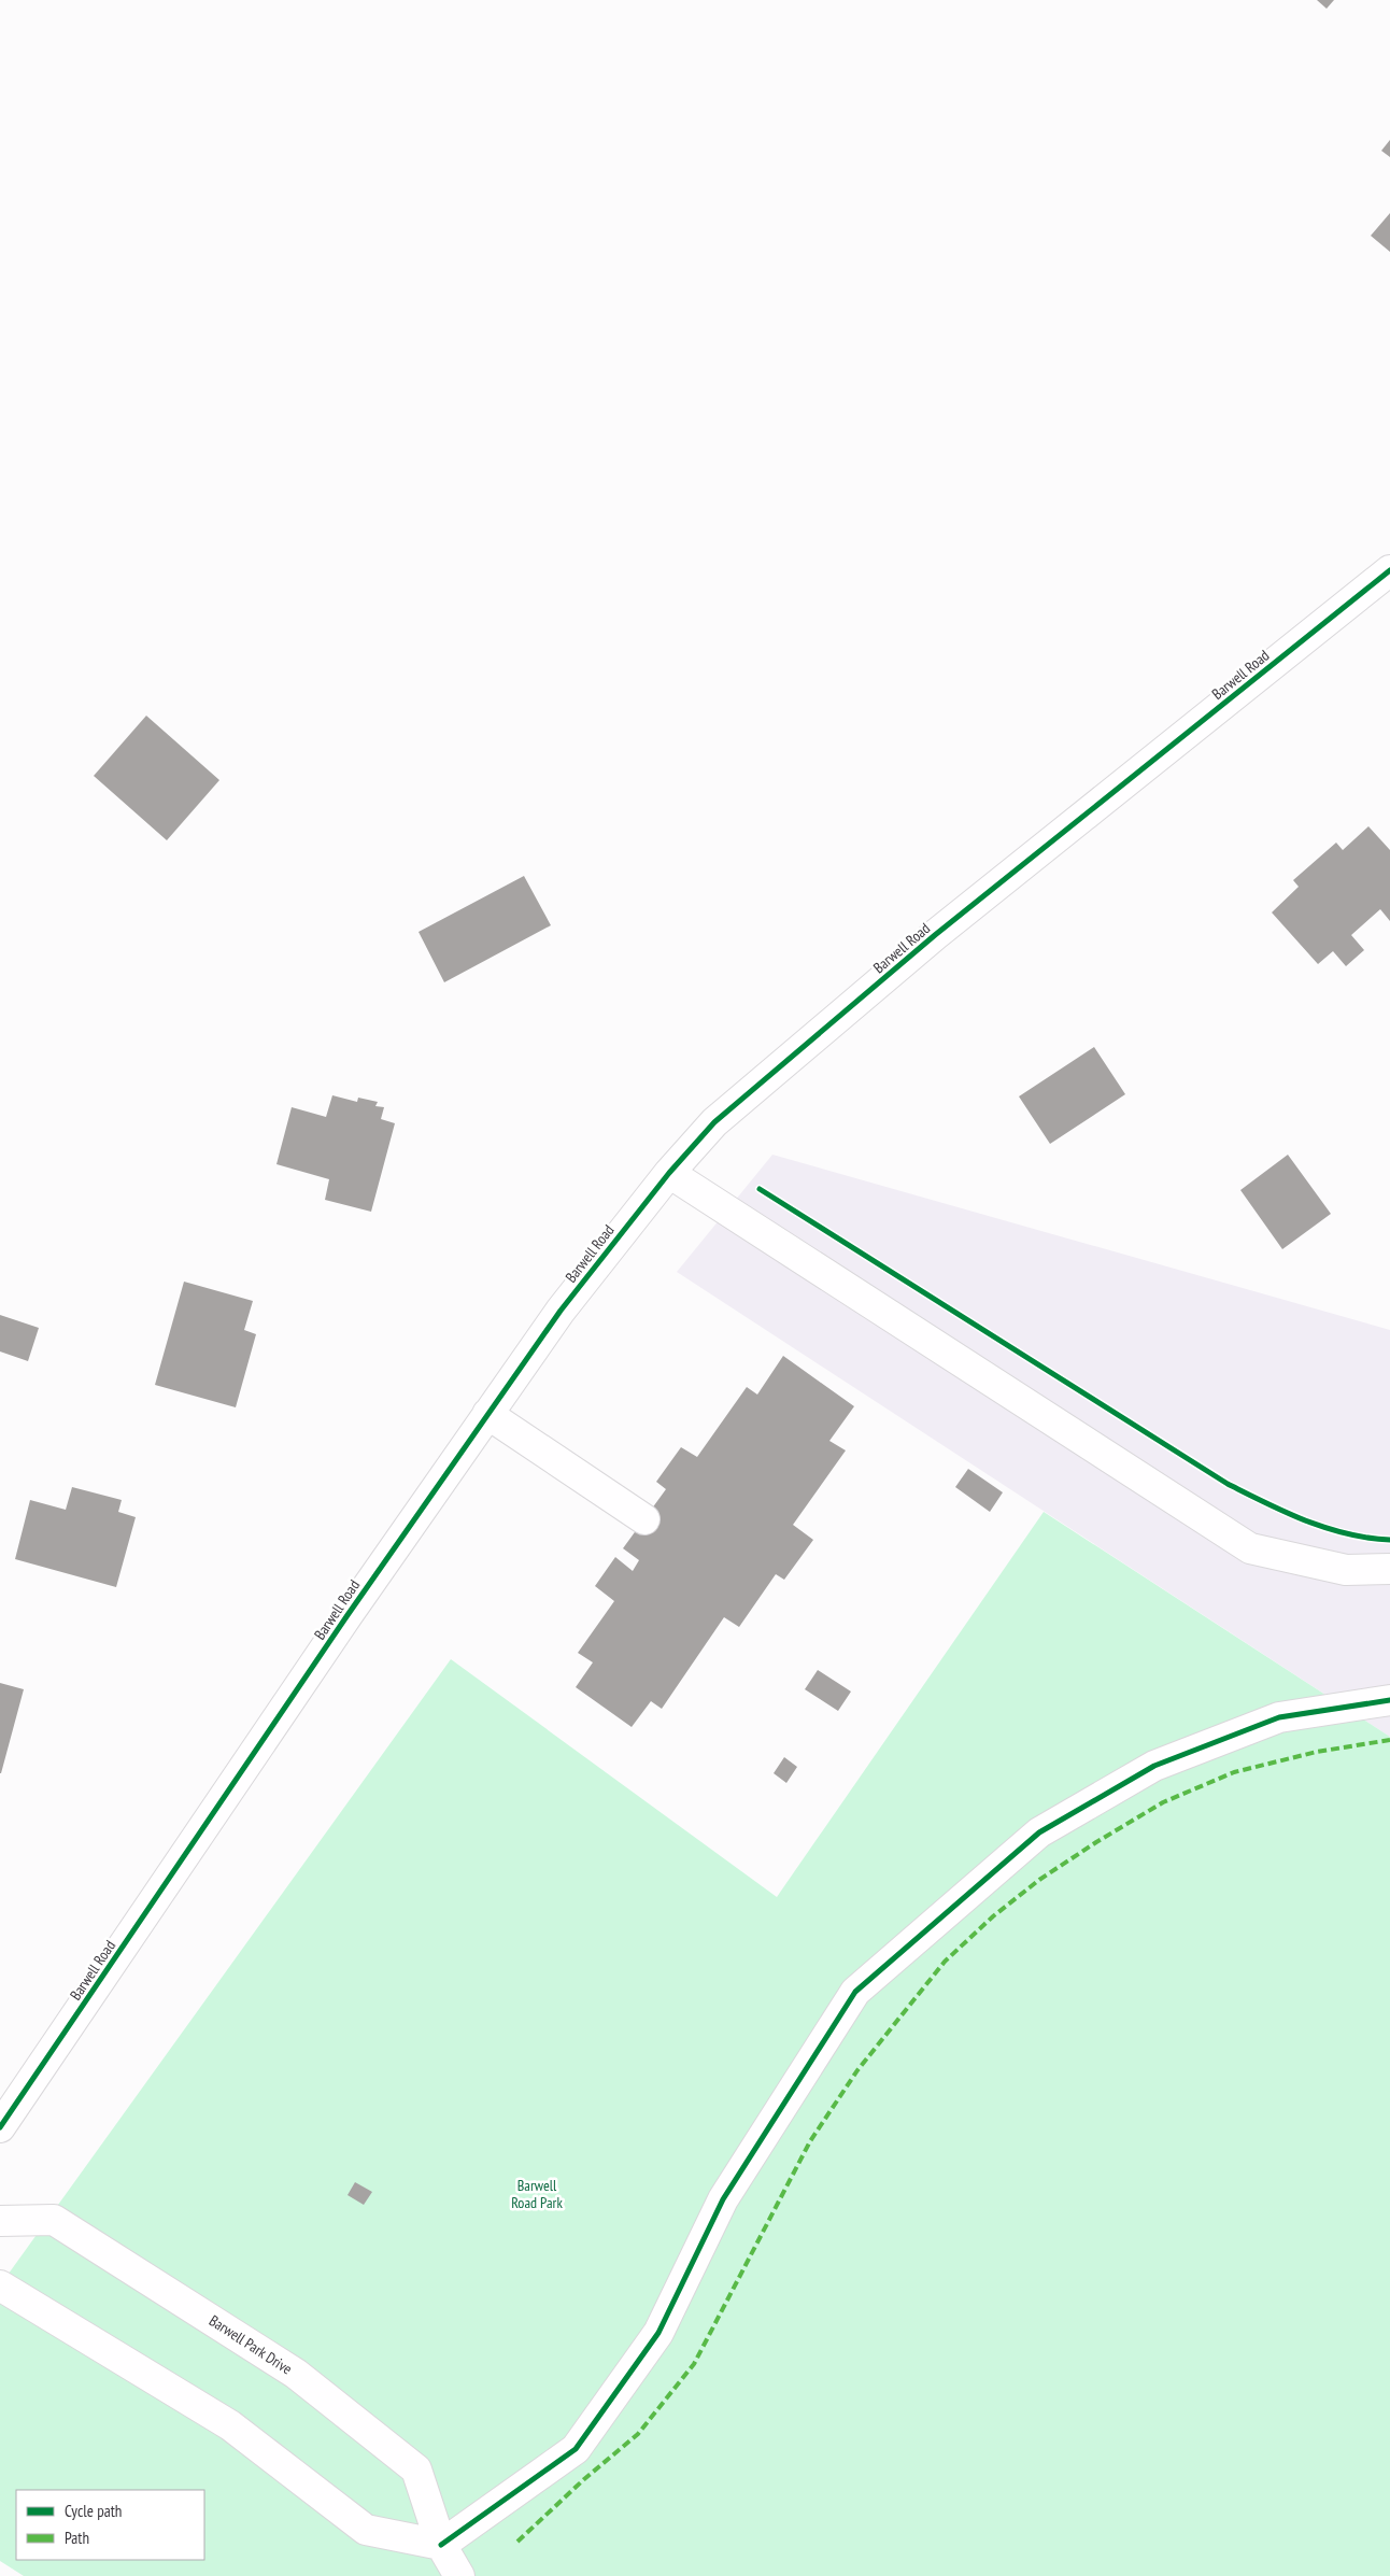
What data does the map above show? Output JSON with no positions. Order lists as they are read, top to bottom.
{
  "streets": {
    "street": ["Barwell Road", "Barwell Park Drive"]
  },
  "parks": ["Barwell Road Park"],
  "legend": ["Cycle path", "Path"]
}
